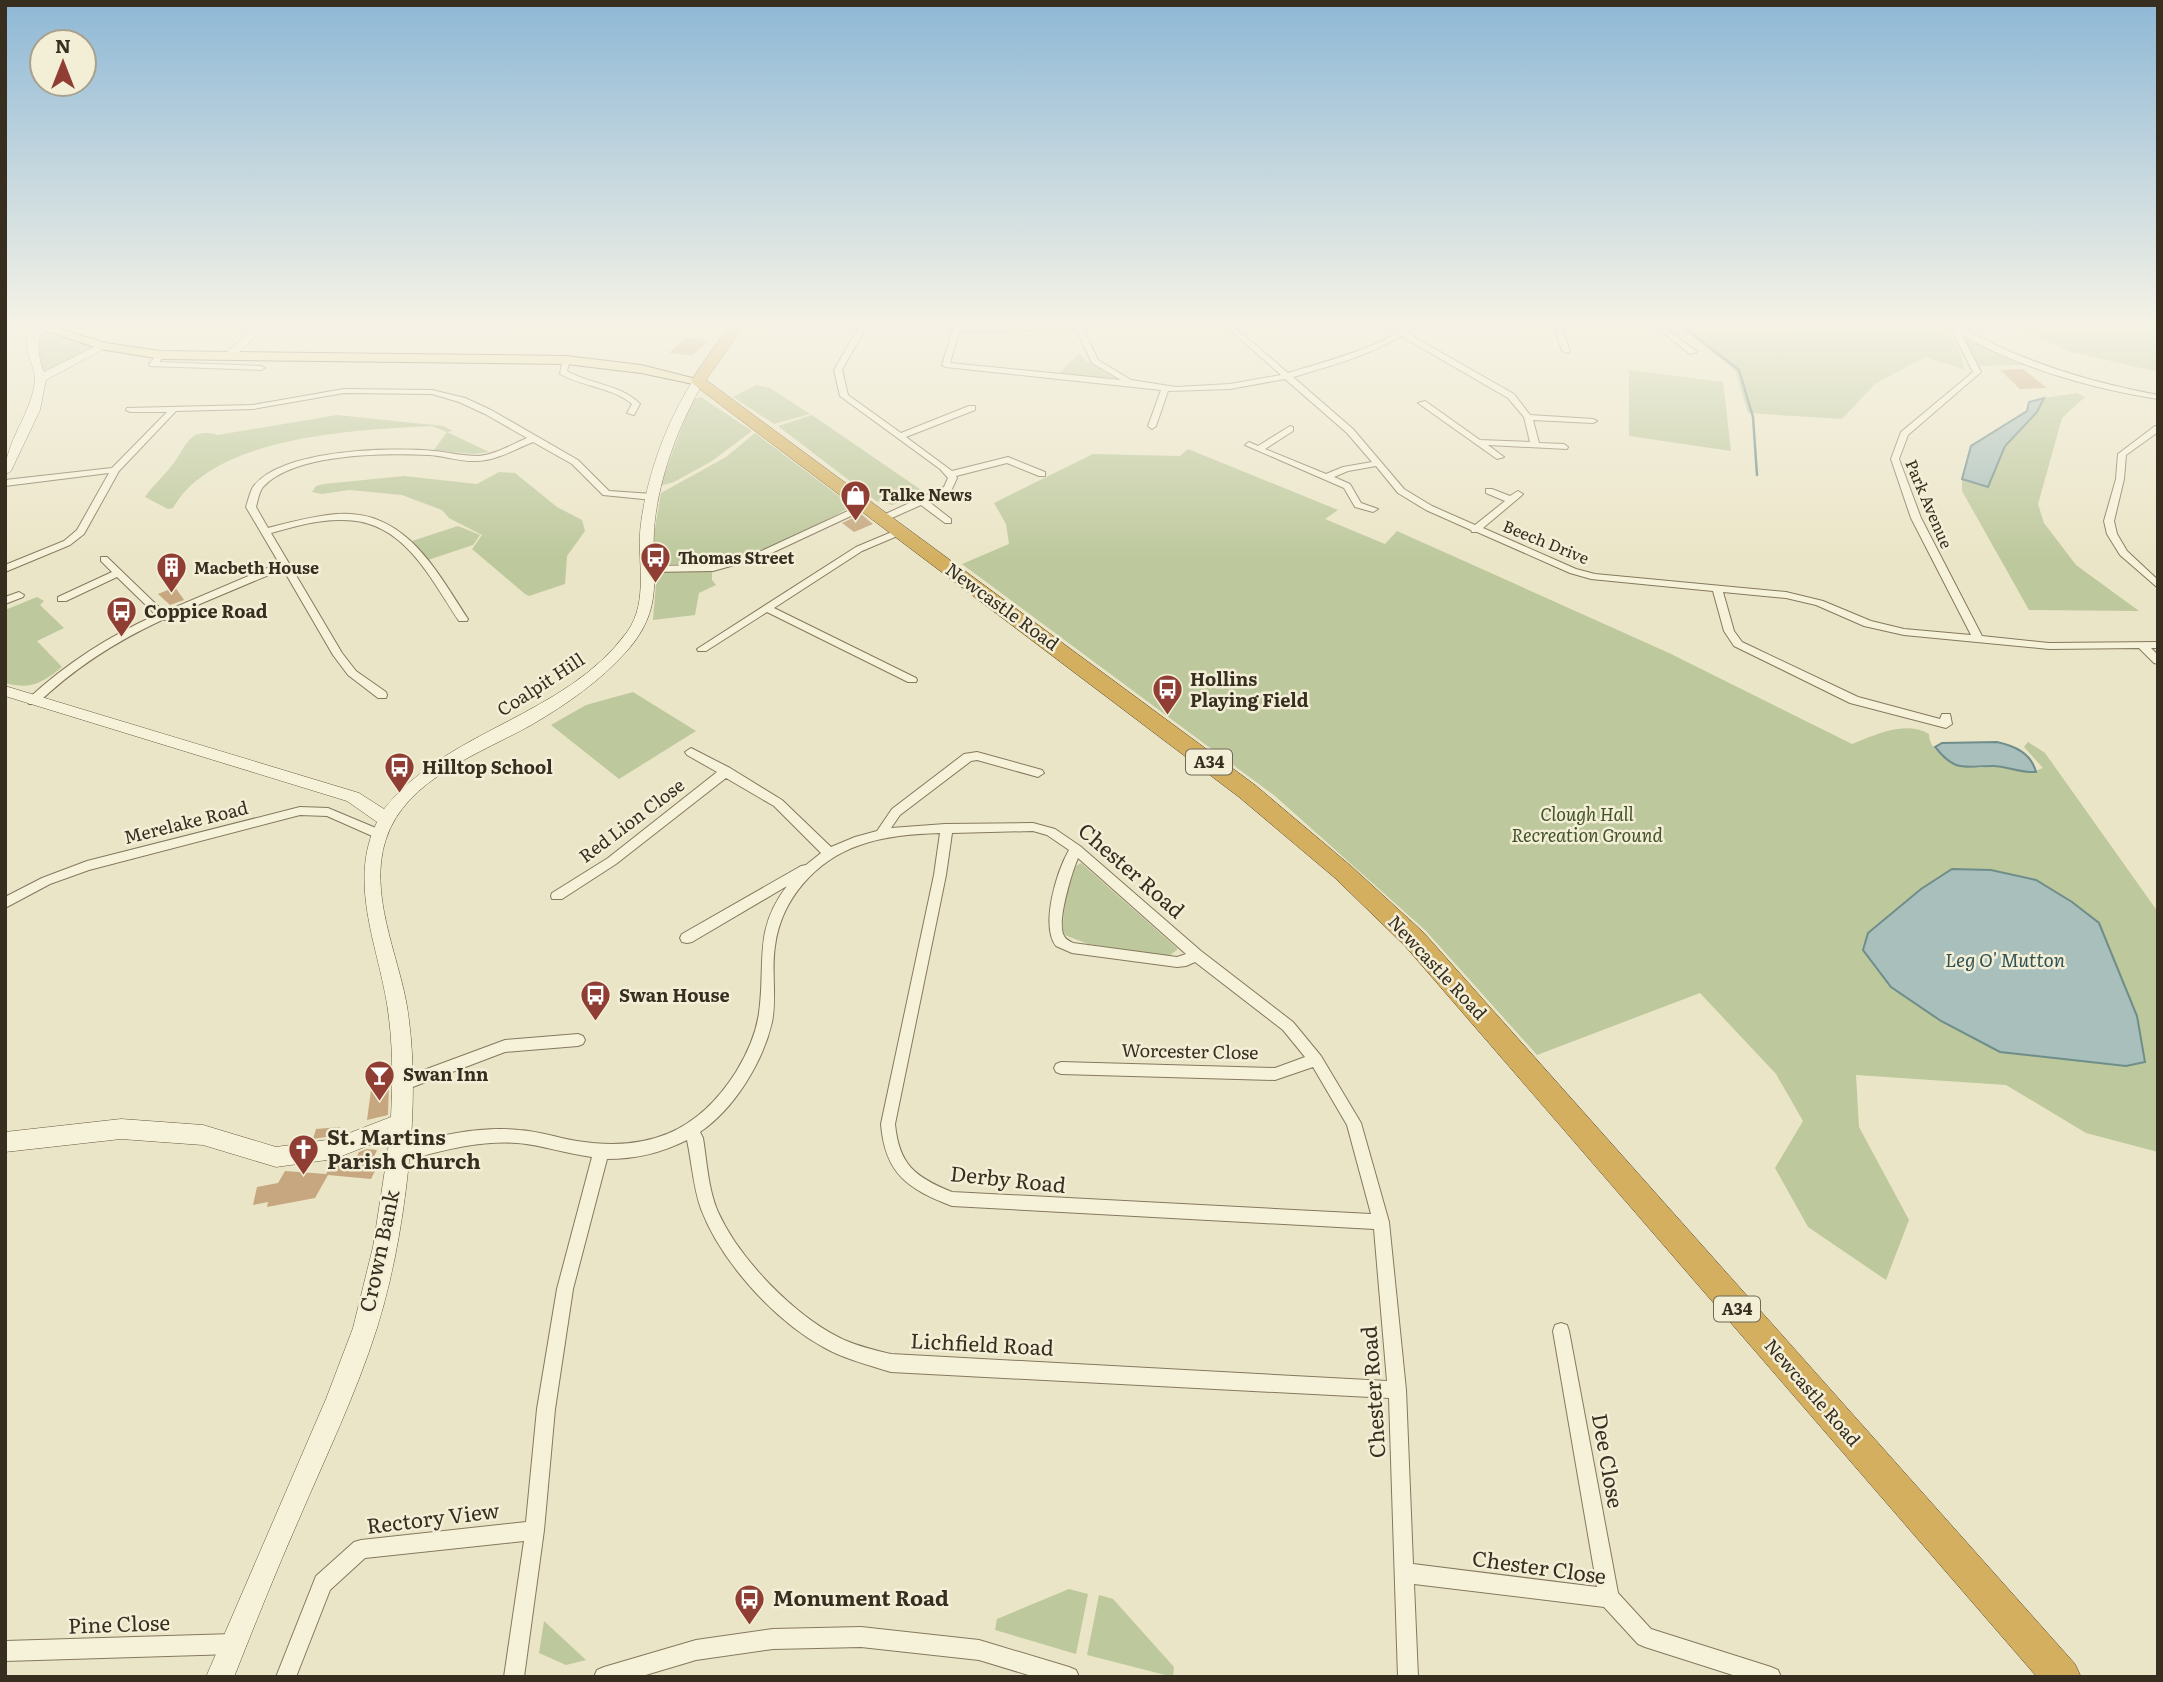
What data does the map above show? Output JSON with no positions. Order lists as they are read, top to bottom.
{
  "streets": {
    "highway": ["Newcastle Road", "A34"],
    "street": [
      "Park Avenue",
      "Beech Drive",
      "Coalpit Hill",
      "Red Lion Close",
      "Merelake Road",
      "Chester Road",
      "Worcester Close",
      "Derby Road",
      "Crown Bank",
      "Lichfield Road",
      "Dee Close",
      "Rectory View",
      "Chester Close",
      "Pine Close"
    ]
  },
  "crossings": [
    ["Park Avenue", "Beech Drive"],
    ["Coalpit Hill", "Merelake Road"],
    ["Coalpit Hill", "Crown Bank"],
    ["Merelake Road", "Crown Bank"],
    ["Chester Road", "Worcester Close"],
    ["Chester Road", "Derby Road"],
    ["Chester Road", "Crown Bank"],
    ["Chester Road", "Lichfield Road"],
    ["Chester Road", "Chester Close"],
    ["Crown Bank", "Pine Close"],
    ["Dee Close", "Chester Close"]
  ],
  "water": ["Leg O' Mutton"],
  "parks": ["Clough Hall Recreation Ground"],
  "places": {
    "shop": ["Talke News"],
    "bus stop": [
      "Thomas Street",
      "Coppice Road",
      "Hollins Playing Field",
      "Hilltop School",
      "Swan House",
      "Monument Road"
    ],
    "building": ["Macbeth House"],
    "bar": ["Swan Inn"],
    "church": ["St. Martins Parish Church"]
  },
  "north": "top"
}
